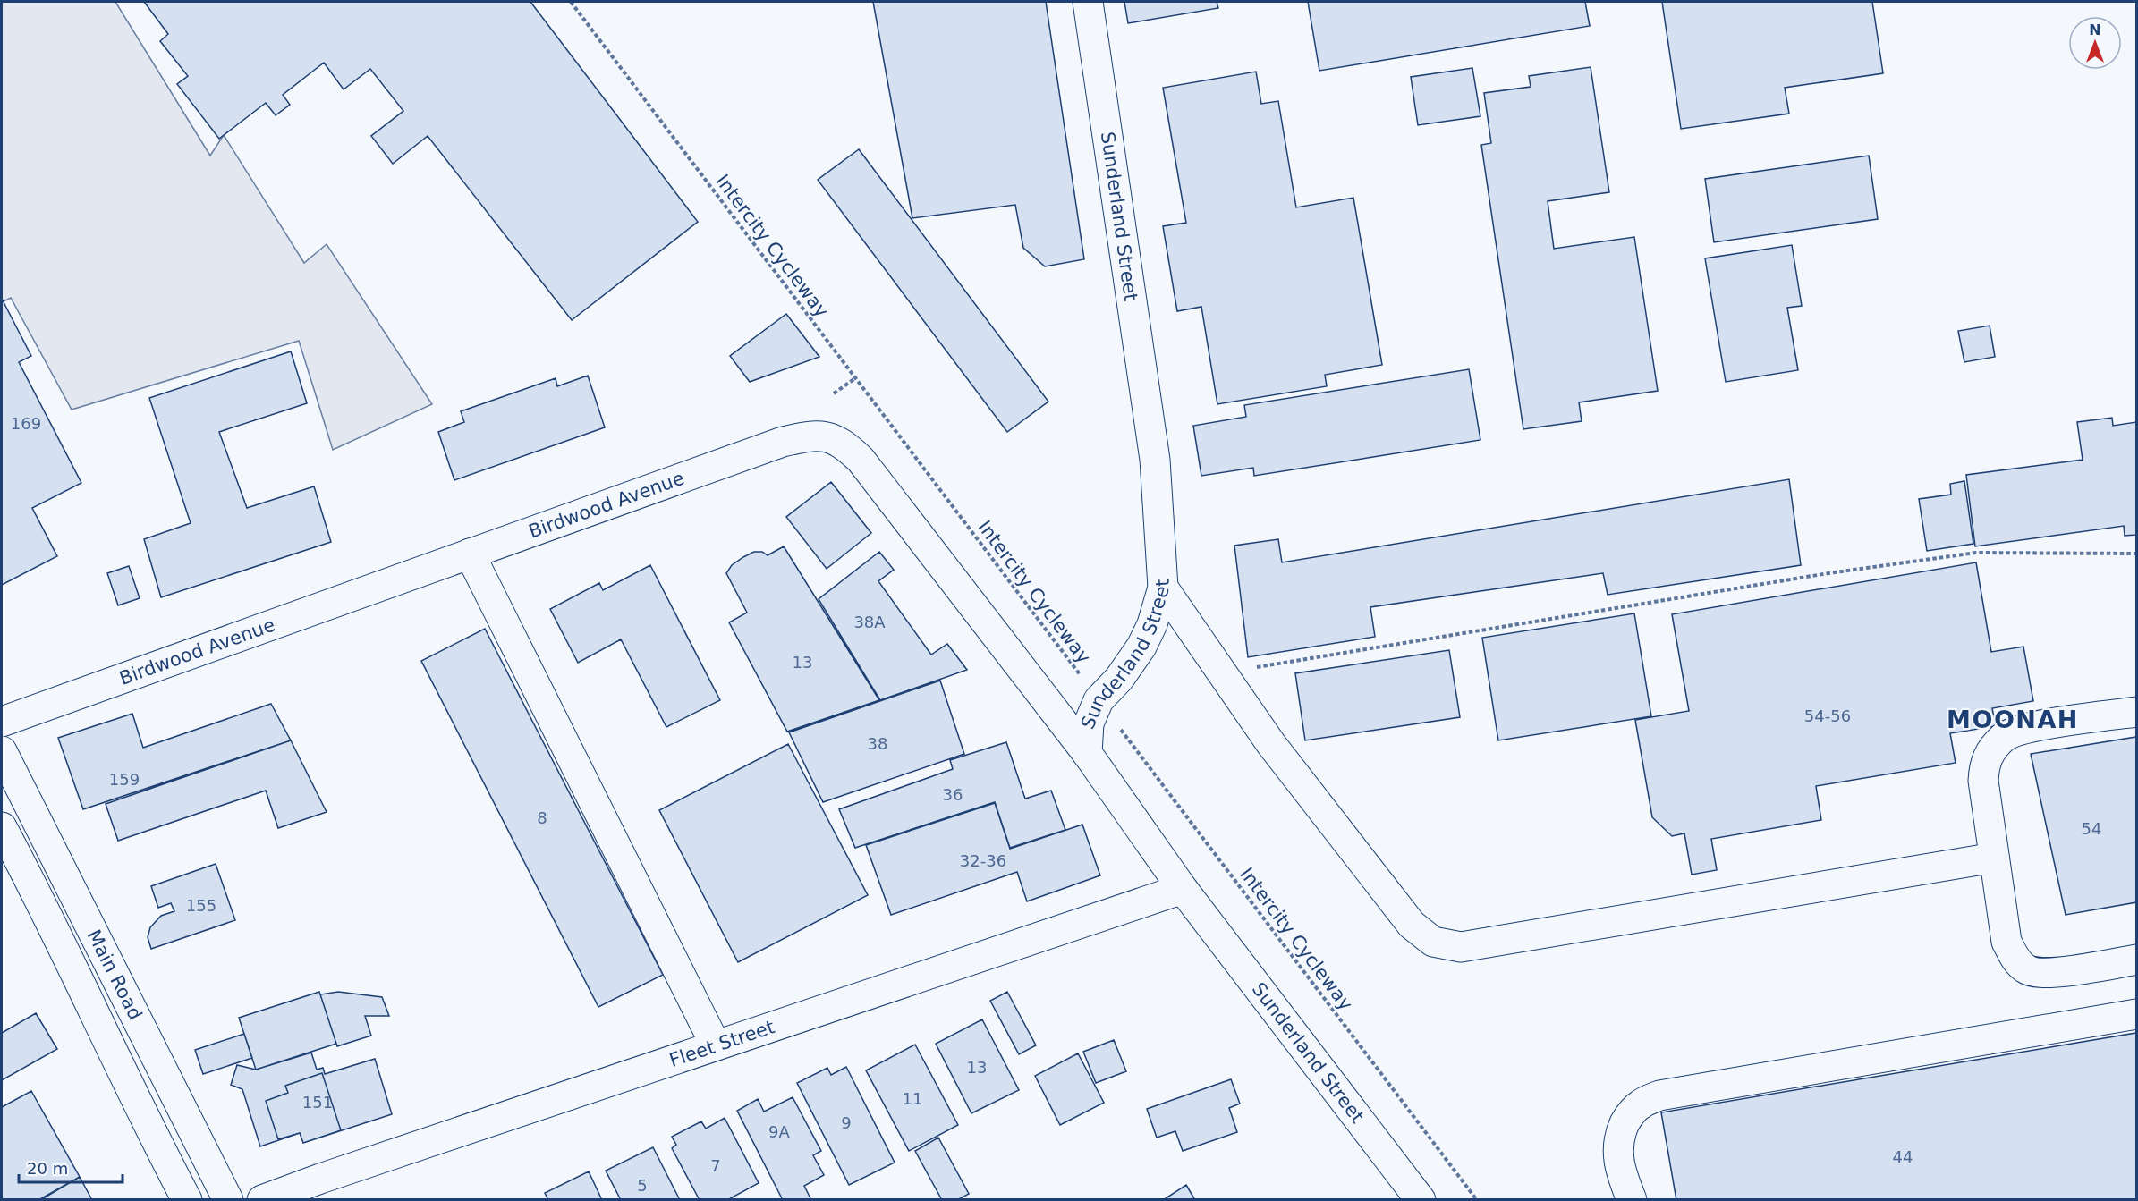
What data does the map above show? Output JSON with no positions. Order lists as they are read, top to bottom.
{
  "streets": {
    "street": [
      "Sunderland Street",
      "Birdwood Avenue",
      "Main Road",
      "Fleet Street"
    ],
    "path": ["Intercity Cycleway"]
  },
  "crossings": [
    ["Sunderland Street", "Intercity Cycleway"],
    ["Sunderland Street", "Birdwood Avenue"],
    ["Sunderland Street", "Fleet Street"]
  ],
  "districts": ["MOONAH"],
  "house_numbers": [
    "169",
    "38A",
    "13",
    "54-56",
    "38",
    "159",
    "36",
    "8",
    "54",
    "32-36",
    "155",
    "13",
    "11",
    "151",
    "9",
    "9A",
    "44",
    "7",
    "5"
  ],
  "scale_bar": "20 m",
  "north": "top"
}
